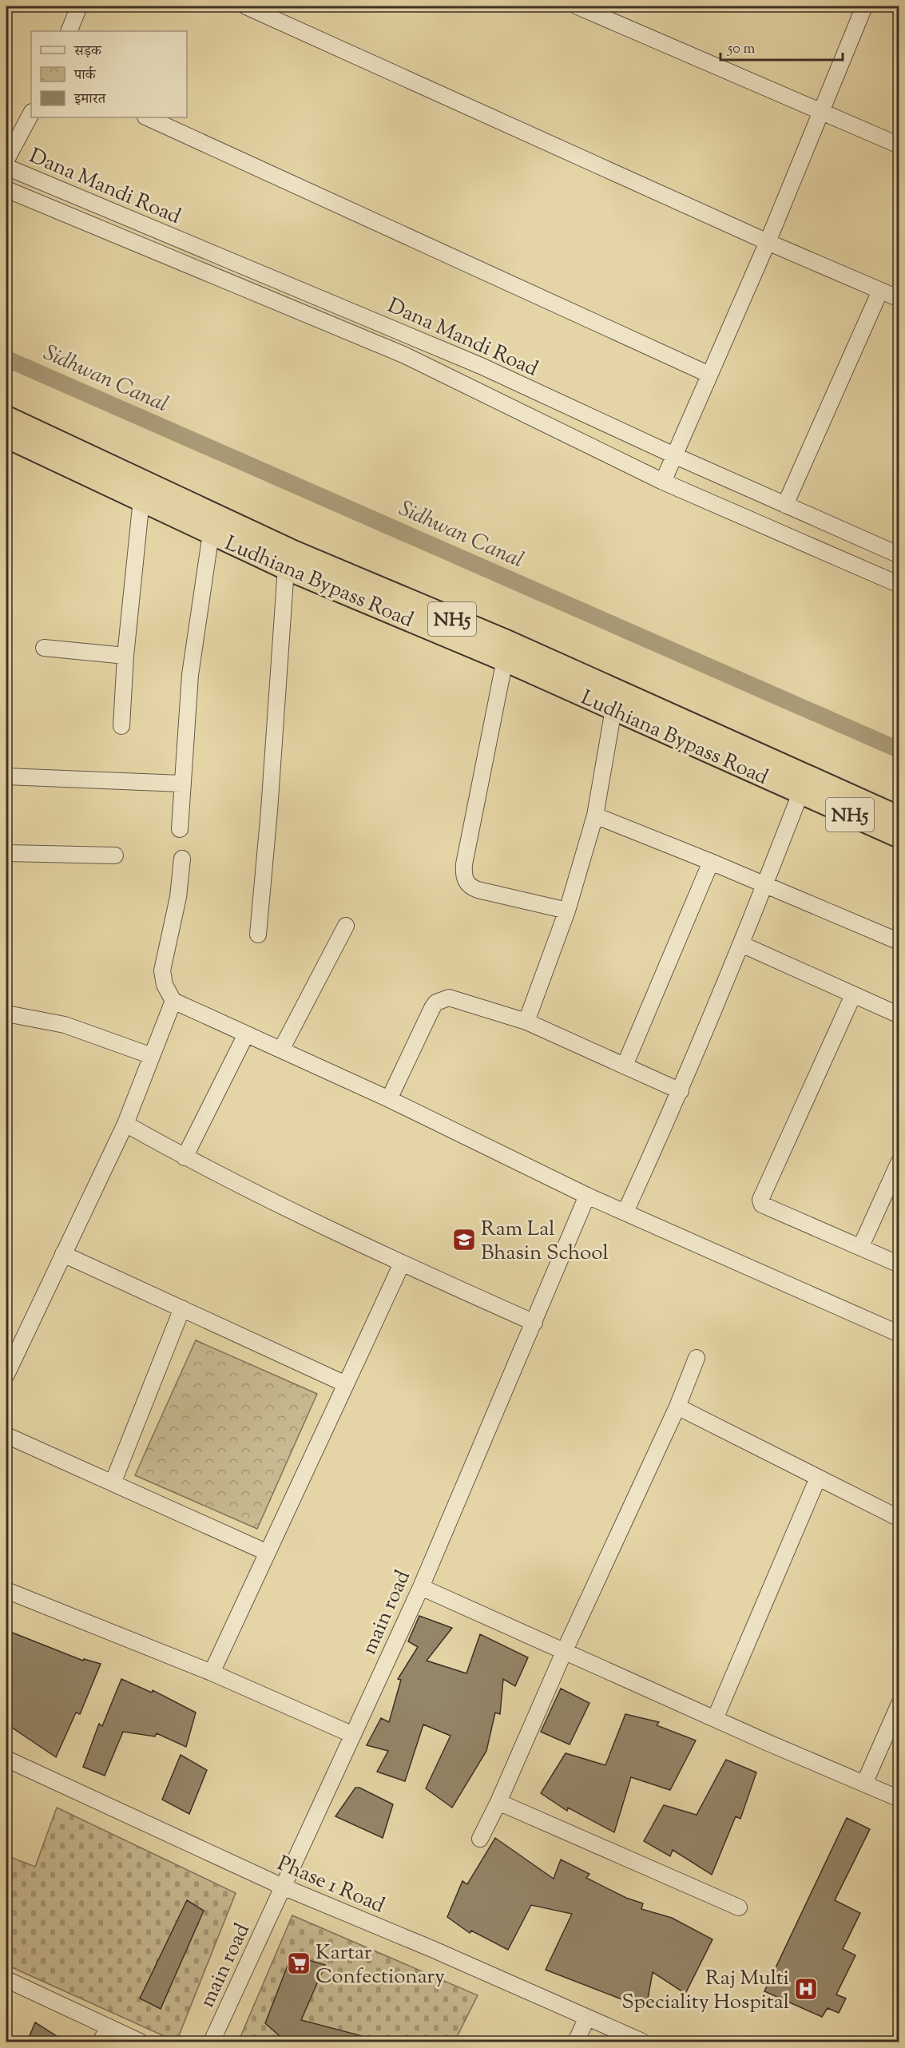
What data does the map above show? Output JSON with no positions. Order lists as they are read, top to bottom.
{
  "streets": {
    "highway": ["Ludhiana Bypass Road", "NH5"],
    "street": ["Dana Mandi Road", "main road", "Phase 1 Road"]
  },
  "crossings": [
    ["main road", "Phase 1 Road"]
  ],
  "water": ["Sidhwan Canal"],
  "places": {
    "school or university": ["Ram Lal Bhasin School"],
    "supermarket": ["Kartar Confectionary"],
    "hospital": ["Raj Multi Speciality Hospital"]
  },
  "legend": ["सड़क", "पार्क", "इमारत"],
  "scale_bar": "50 m"
}
